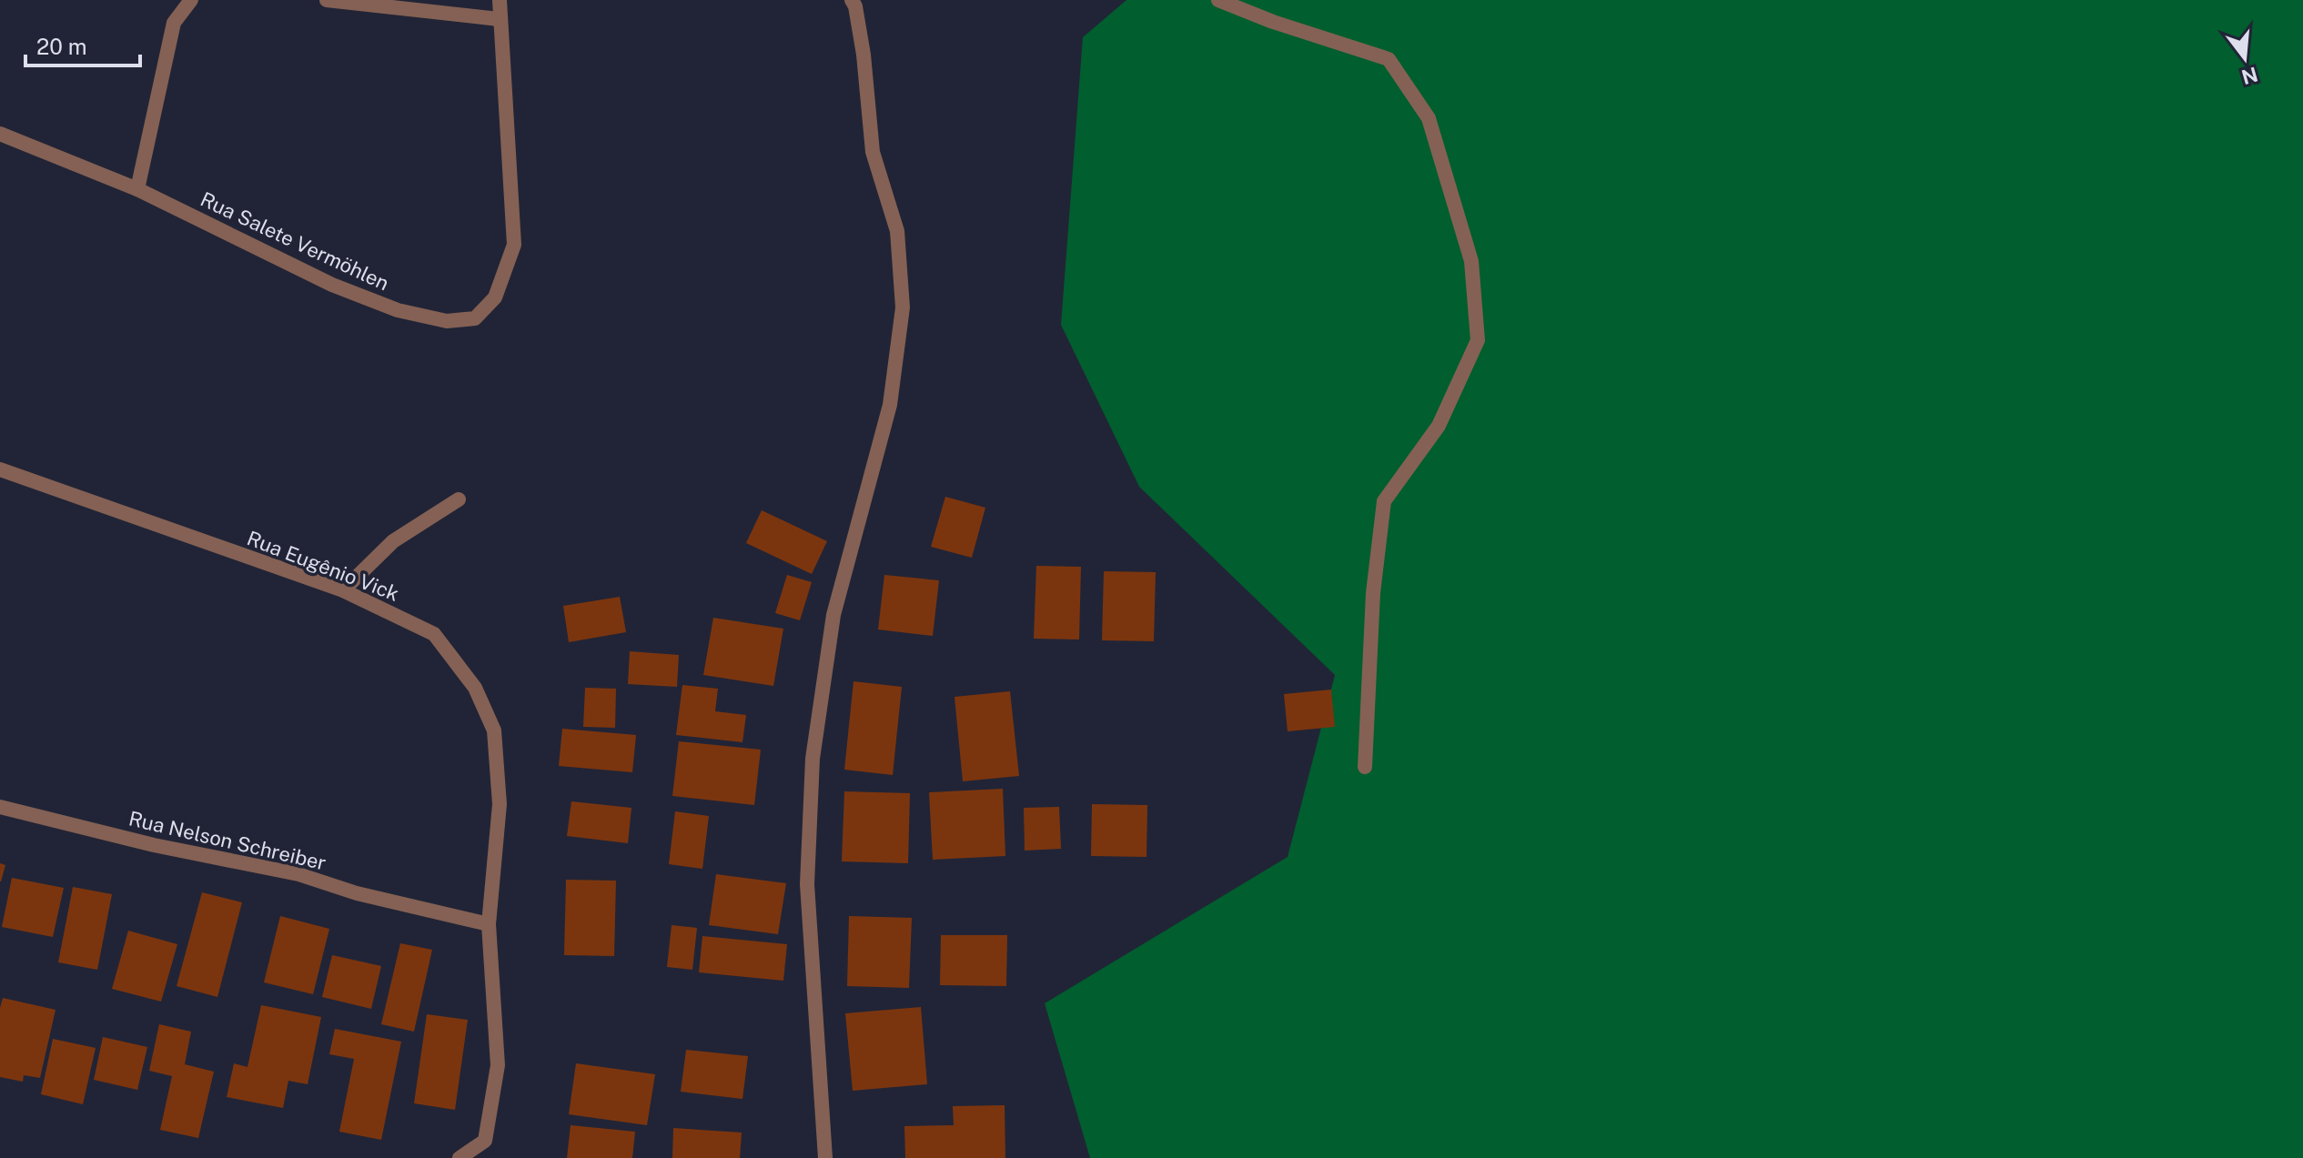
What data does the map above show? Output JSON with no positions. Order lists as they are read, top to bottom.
{
  "streets": {
    "street": ["Rua Salete Vermöhlen", "Rua Eugênio Vick", "Rua Nelson Schreiber"]
  },
  "crossings": [
    ["Rua Eugênio Vick", "Rua Nelson Schreiber"]
  ],
  "scale_bar": "20 m",
  "north": "bottom"
}
